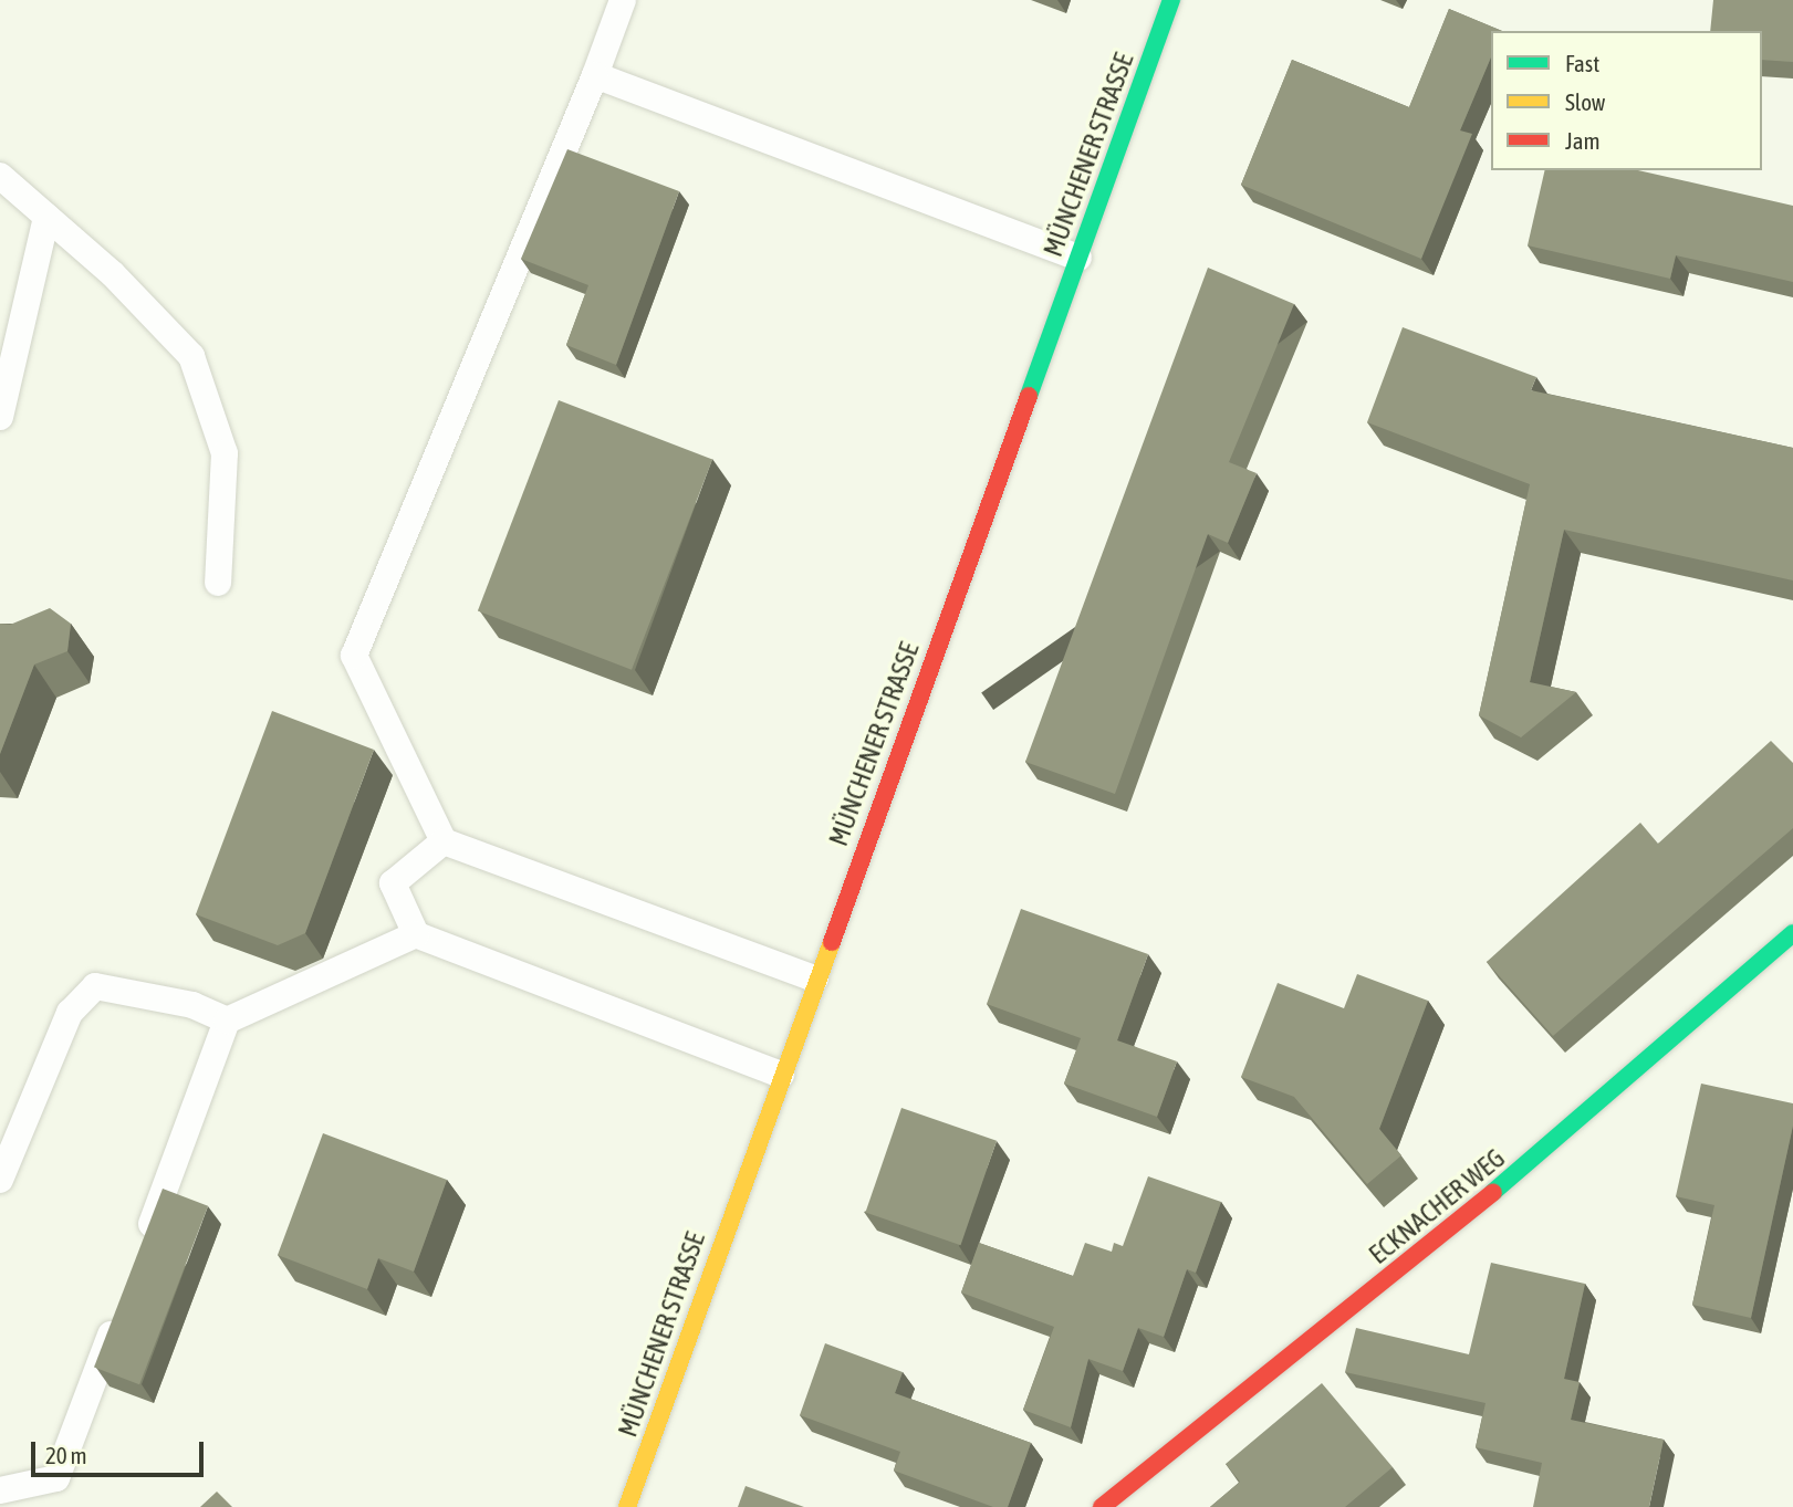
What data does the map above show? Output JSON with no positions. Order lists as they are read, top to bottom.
{
  "streets": {
    "main road": ["MÜNCHENER STRASSE", "ECKNACHER WEG"]
  },
  "legend": ["Fast", "Slow", "Jam"],
  "scale_bar": "20 m"
}
